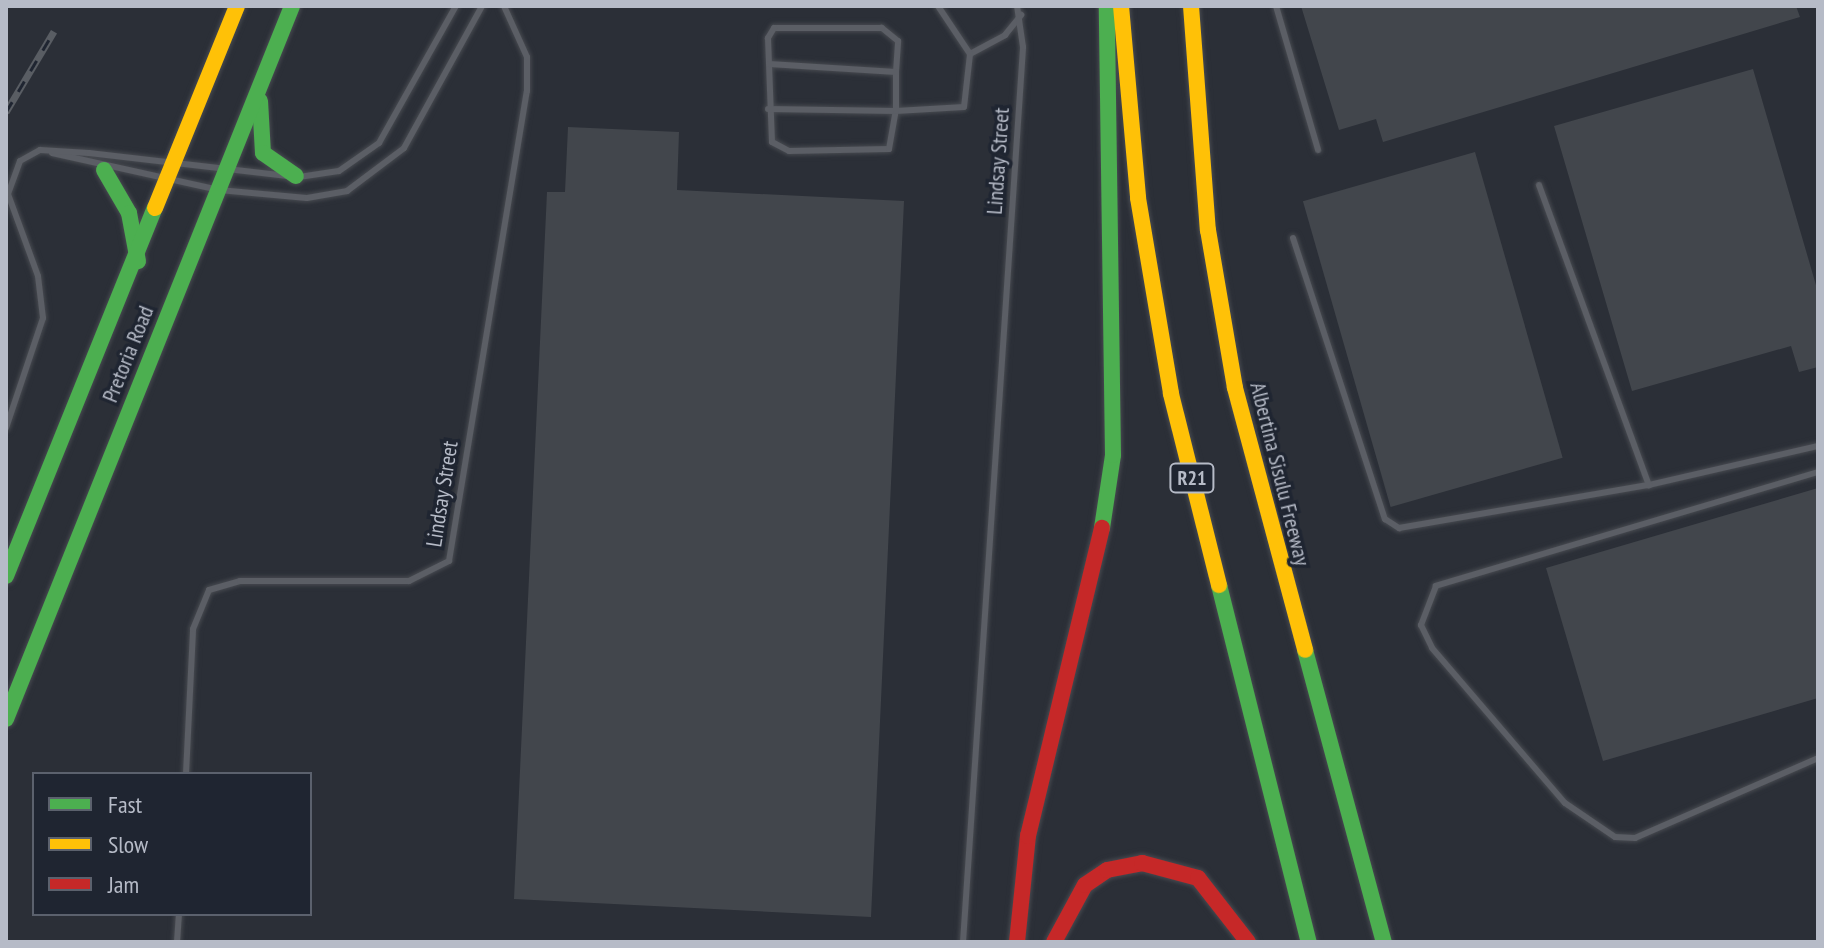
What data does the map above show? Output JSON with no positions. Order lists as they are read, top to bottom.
{
  "streets": {
    "main road": ["Pretoria Road", "Albertina Sisulu Freeway", "R21"],
    "lane": ["Lindsay Street"]
  },
  "legend": ["Fast", "Slow", "Jam"]
}
